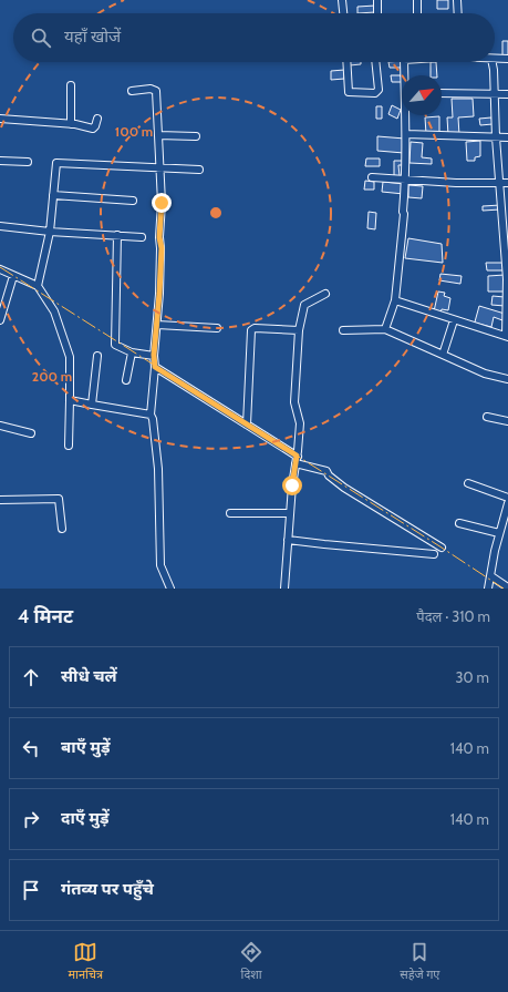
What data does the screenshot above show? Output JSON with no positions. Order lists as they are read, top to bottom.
{
  "north": "top right",
  "page": {
    "search": "यहाँ खोजें",
    "heading": ["4 मिनट", "पैदल · 310 m"],
    "list": [
      ["सीधे चलें", "30 m"],
      ["बाएँ मुड़ें", "140 m"],
      ["दाएँ मुड़ें", "140 m"],
      "गंतव्य पर पहुँचे"
    ],
    "nav": ["मानचित्र", "दिशा", "सहेजे गए"]
  },
  "rings": ["100 m", "200 m"]
}
